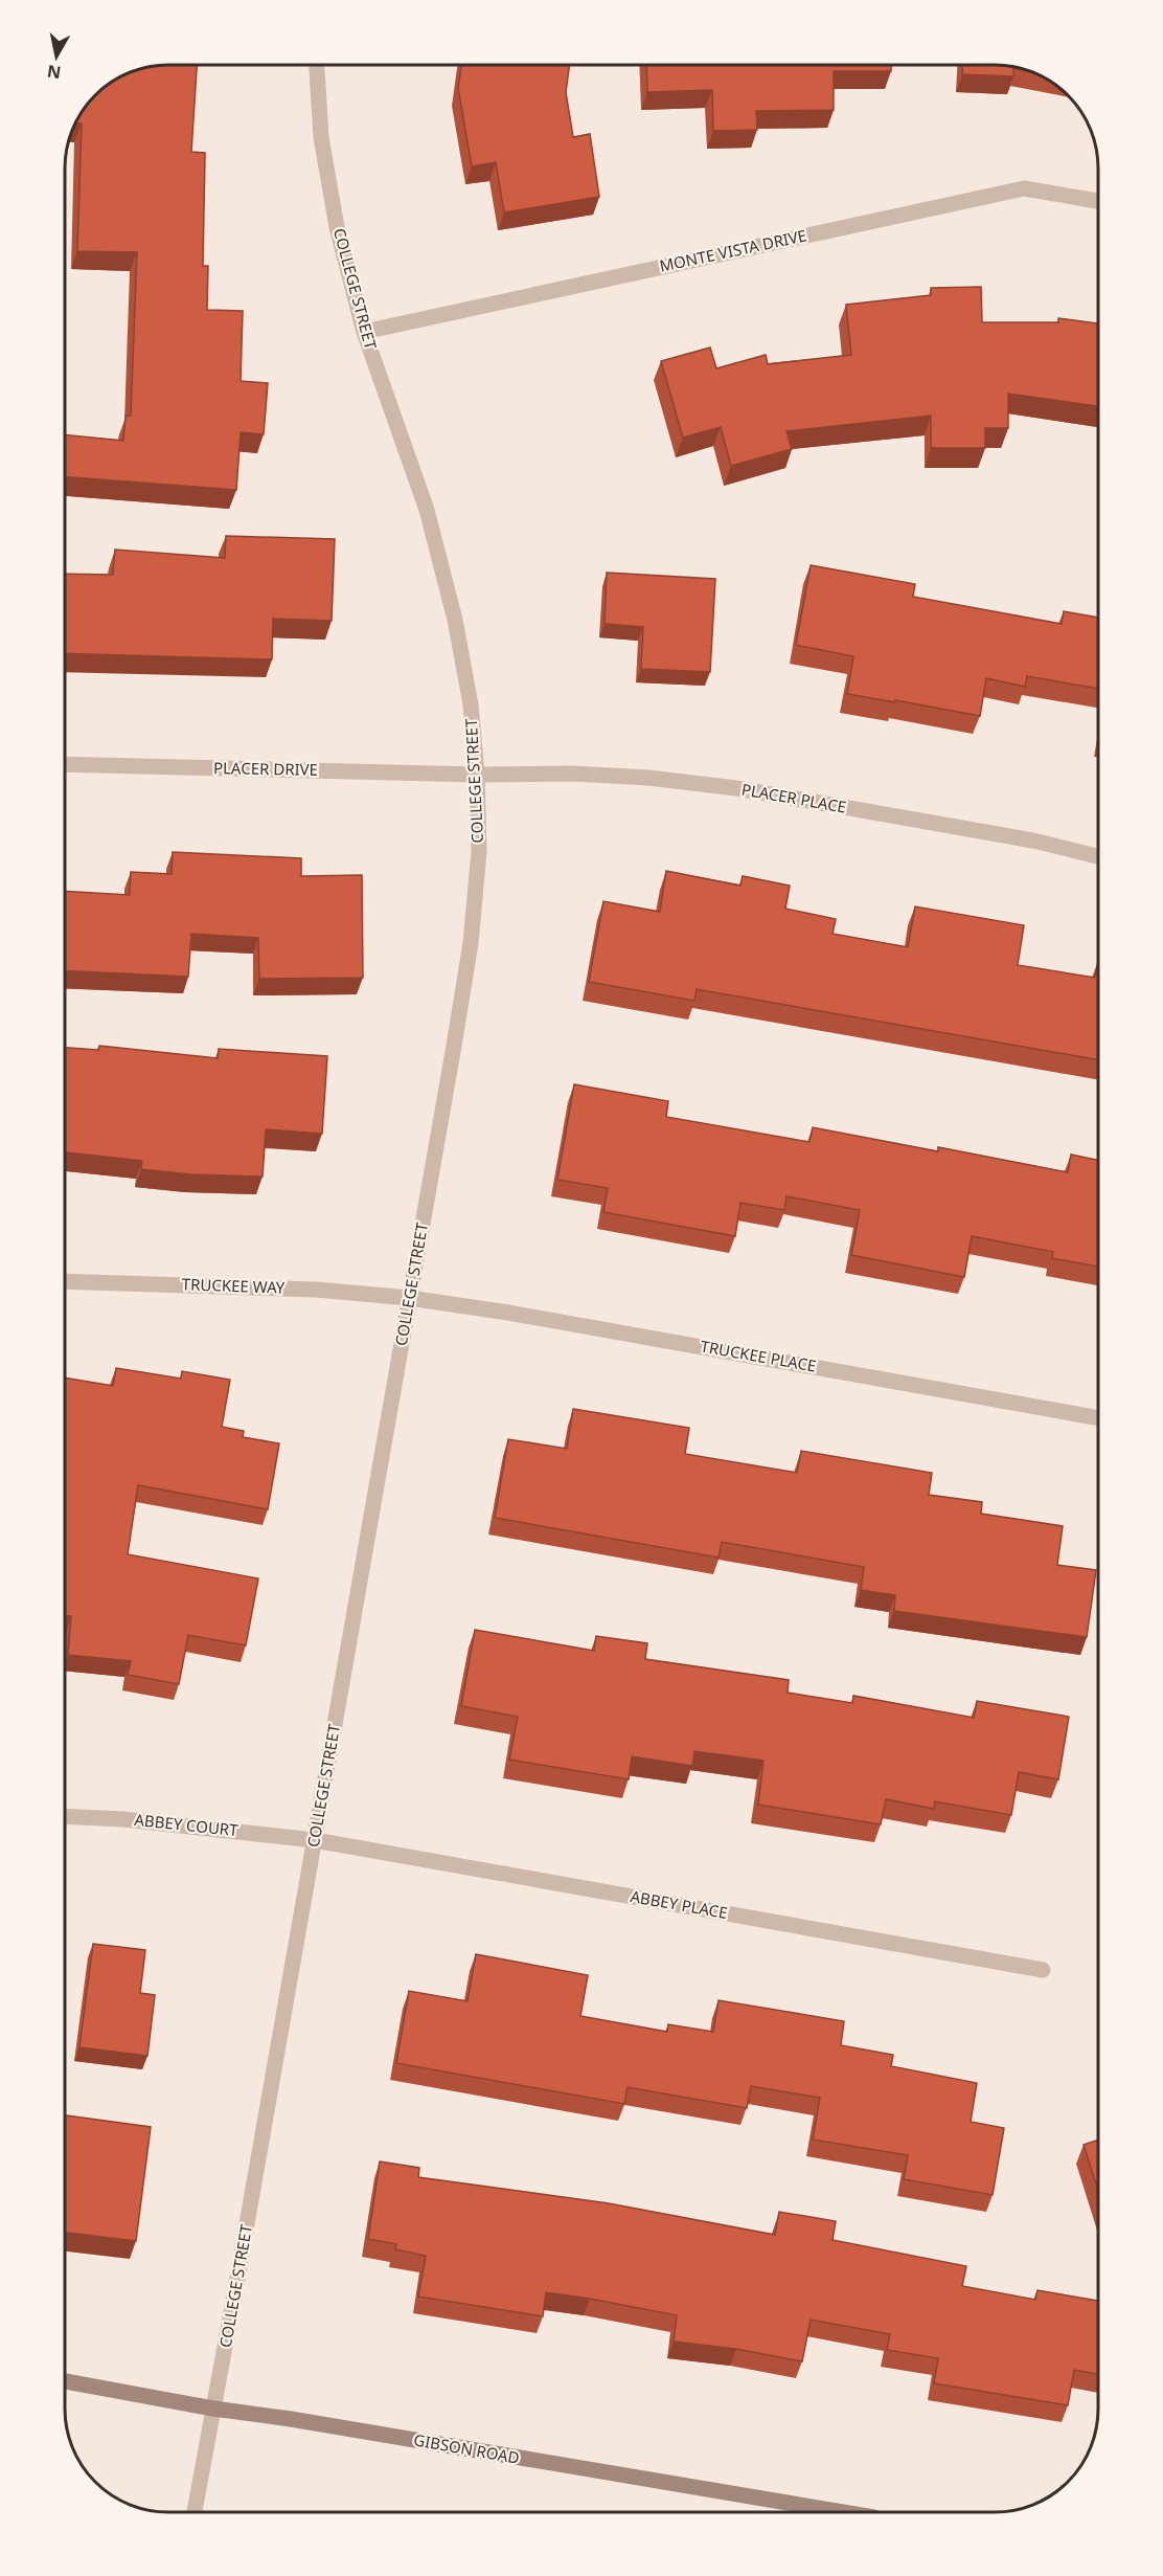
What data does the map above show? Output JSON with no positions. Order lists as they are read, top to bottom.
{
  "streets": {
    "main road": ["GIBSON ROAD"],
    "street": [
      "MONTE VISTA DRIVE",
      "COLLEGE STREET",
      "PLACER DRIVE",
      "PLACER PLACE",
      "TRUCKEE WAY",
      "TRUCKEE PLACE",
      "ABBEY COURT",
      "ABBEY PLACE"
    ]
  },
  "crossings": [
    ["MONTE VISTA DRIVE", "COLLEGE STREET"],
    ["COLLEGE STREET", "PLACER DRIVE"],
    ["COLLEGE STREET", "PLACER PLACE"],
    ["COLLEGE STREET", "TRUCKEE WAY"],
    ["COLLEGE STREET", "TRUCKEE PLACE"],
    ["COLLEGE STREET", "ABBEY COURT"],
    ["COLLEGE STREET", "ABBEY PLACE"],
    ["COLLEGE STREET", "GIBSON ROAD"],
    ["PLACER DRIVE", "PLACER PLACE"],
    ["TRUCKEE WAY", "TRUCKEE PLACE"],
    ["ABBEY COURT", "ABBEY PLACE"]
  ],
  "north": "bottom"
}
